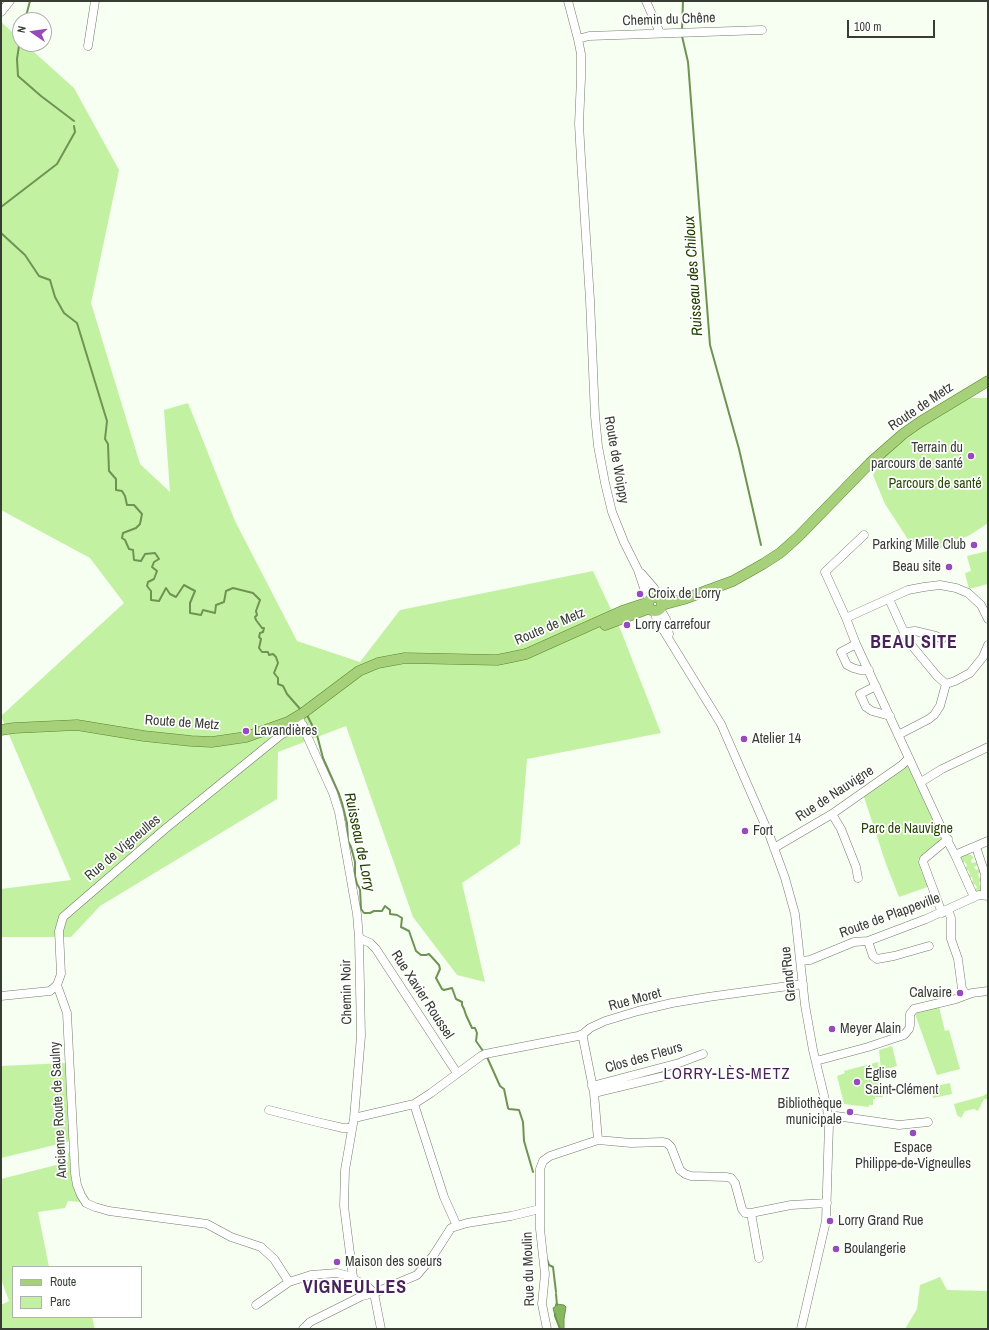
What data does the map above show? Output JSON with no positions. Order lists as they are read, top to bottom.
{
  "streets": {
    "main road": ["Route de Metz"],
    "street": [
      "Chemin du Chêne",
      "Route de Woippy",
      "Rue de Nauvigne",
      "Rue de Vigneulles",
      "Route de Plappeville",
      "Grand'Rue",
      "Chemin Noir",
      "Rue Xavier Roussel",
      "Rue Moret",
      "Clos des Fleurs",
      "Ancienne Route de Saulny",
      "Rue du Moulin"
    ]
  },
  "crossings": [
    ["Chemin du Chêne", "Route de Woippy"],
    ["Route de Metz", "Route de Woippy"],
    ["Route de Metz", "Grand'Rue"],
    ["Route de Metz", "Chemin Noir"],
    ["Route de Woippy", "Grand'Rue"],
    ["Rue de Nauvigne", "Grand'Rue"],
    ["Rue de Vigneulles", "Chemin Noir"],
    ["Rue de Vigneulles", "Ancienne Route de Saulny"],
    ["Route de Plappeville", "Grand'Rue"],
    ["Grand'Rue", "Rue Moret"],
    ["Chemin Noir", "Rue Xavier Roussel"],
    ["Chemin Noir", "Rue Moret"],
    ["Rue Xavier Roussel", "Rue Moret"]
  ],
  "districts": ["BEAU SITE", "LORRY-LÈS-METZ", "VIGNEULLES"],
  "water": ["Ruisseau des Chiloux", "Ruisseau de Lorry"],
  "parks": ["Parcours de santé", "Parc de Nauvigne"],
  "places": [
    "Terrain du parcours de santé",
    "Parking Mille Club",
    "Beau site",
    "Croix de Lorry",
    "Lorry carrefour",
    "Lavandières",
    "Atelier 14",
    "Fort",
    "Calvaire",
    "Meyer Alain",
    "Église Saint-Clément",
    "Bibliothèque municipale",
    "Espace Philippe-de-Vigneulles",
    "Lorry Grand Rue",
    "Boulangerie",
    "Maison des soeurs"
  ],
  "legend": ["Route", "Parc"],
  "scale_bar": "100 m",
  "north": "left"
}
